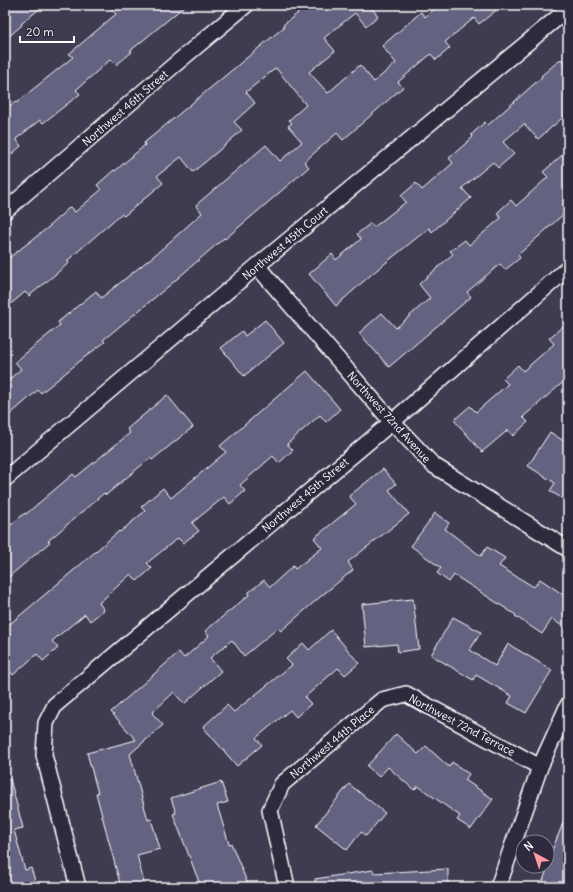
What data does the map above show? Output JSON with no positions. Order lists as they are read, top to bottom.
{
  "streets": {
    "street": [
      "Northwest 46th Street",
      "Northwest 45th Court",
      "Northwest 72nd Avenue",
      "Northwest 45th Street",
      "Northwest 72nd Terrace",
      "Northwest 44th Place"
    ]
  },
  "crossings": [
    ["Northwest 45th Court", "Northwest 72nd Avenue"],
    ["Northwest 72nd Avenue", "Northwest 45th Street"],
    ["Northwest 72nd Terrace", "Northwest 44th Place"]
  ],
  "scale_bar": "20 m",
  "north": "top left"
}
